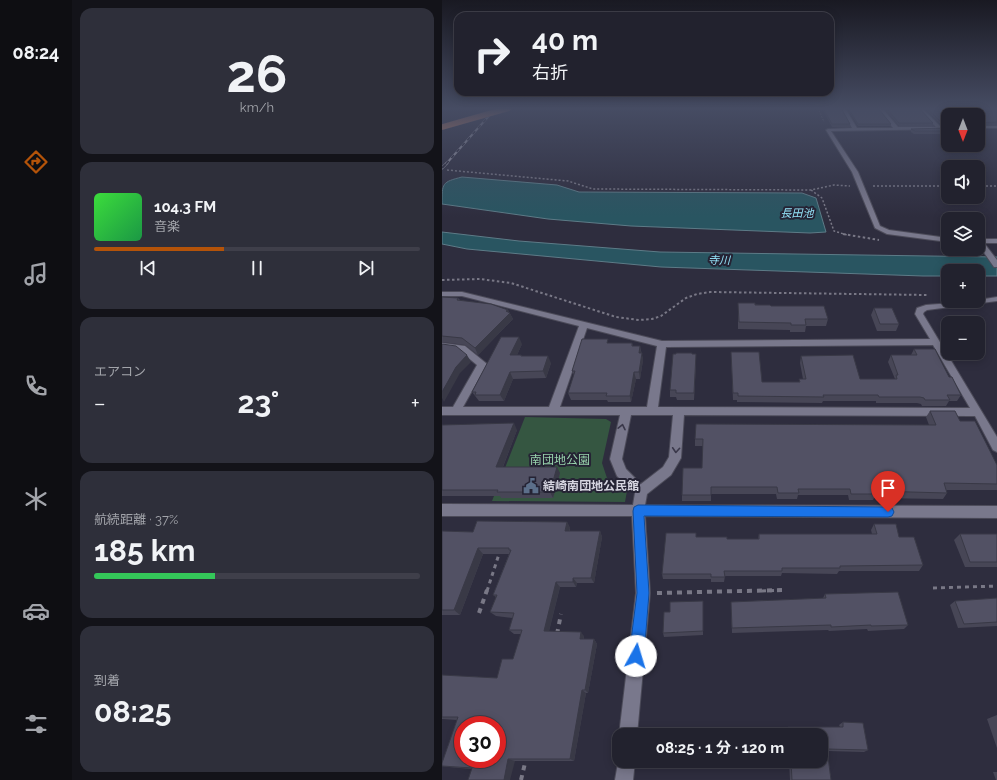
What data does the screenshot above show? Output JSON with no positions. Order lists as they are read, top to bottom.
{
  "water": ["長田池", "寺川"],
  "parks": ["南団地公園"],
  "places": {
    "public building": ["結崎南団地公民館"]
  },
  "north": "bottom",
  "page": {
    "tabs": "08:24",
    "tile": [
      ["26", "km/h"],
      "エアコン",
      ["航続距離 · 37%", "185 km"],
      ["到着", "08:25"]
    ],
    "turn": ["40 m", "右折"],
    "map_buttons": ["+", "−"],
    "song": ["104.3 FM", "音楽"],
    "heat": ["−", "23°", "+"],
    "limit": "30",
    "trip": "08:25 · 1 分 · 120 m"
  }
}
